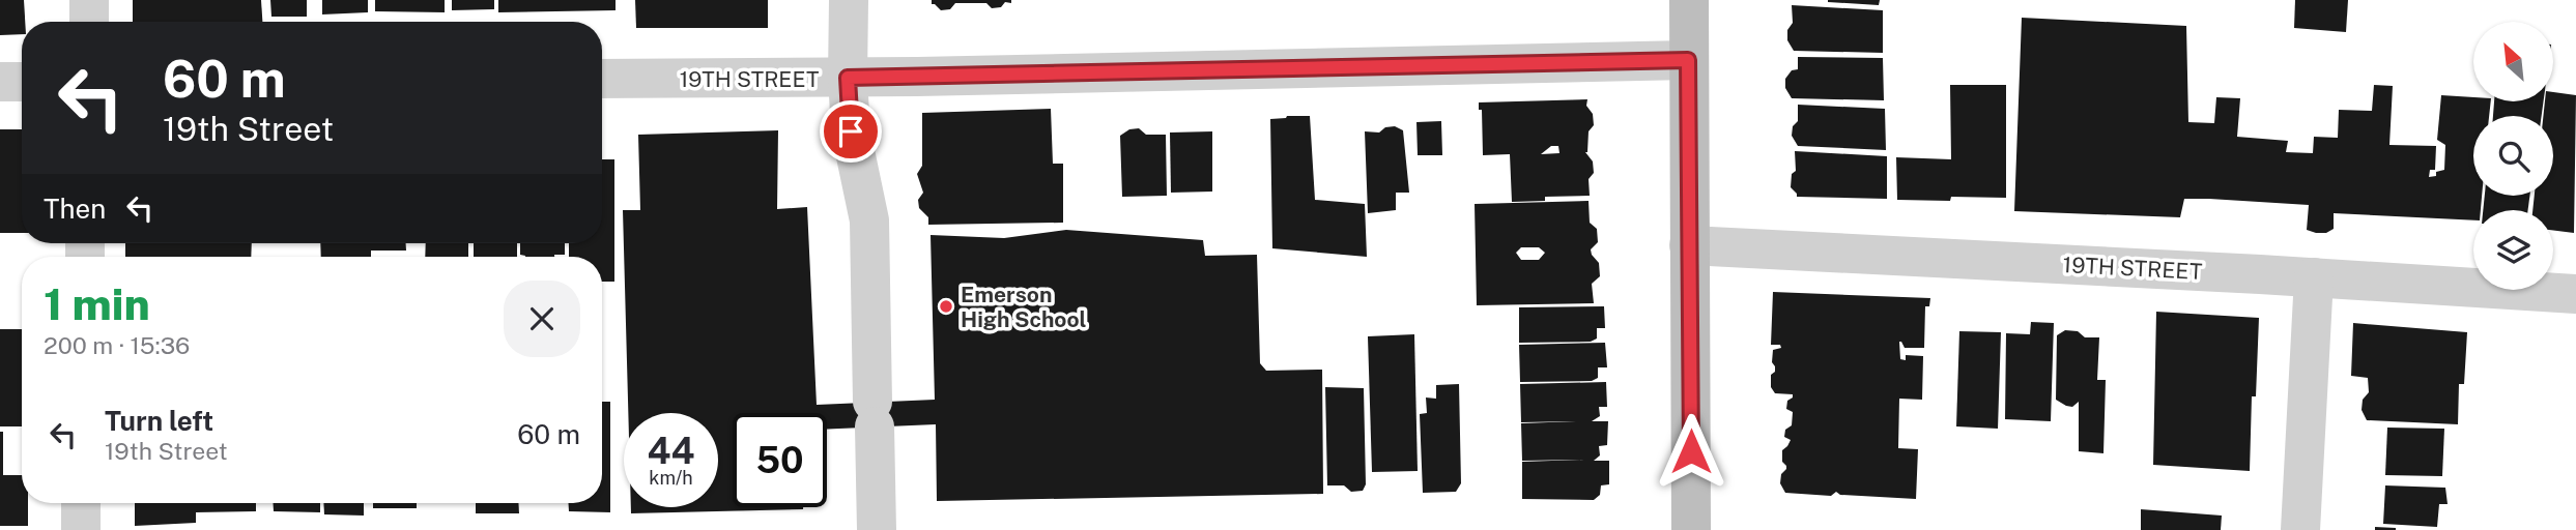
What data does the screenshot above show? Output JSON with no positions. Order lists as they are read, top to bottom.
{
  "streets": {
    "street": ["19TH STREET"]
  },
  "places": ["Emerson High School"],
  "north": "top left",
  "page": {
    "turn": ["60 m", "19th Street"],
    "then": "Then",
    "heading": ["1 min", "200 m · 15:36"],
    "list": [
      {
        "name": "Turn left",
        "note": "19th Street",
        "value": "60 m"
      }
    ],
    "speed": "44 km/h",
    "limit": "50"
  }
}
